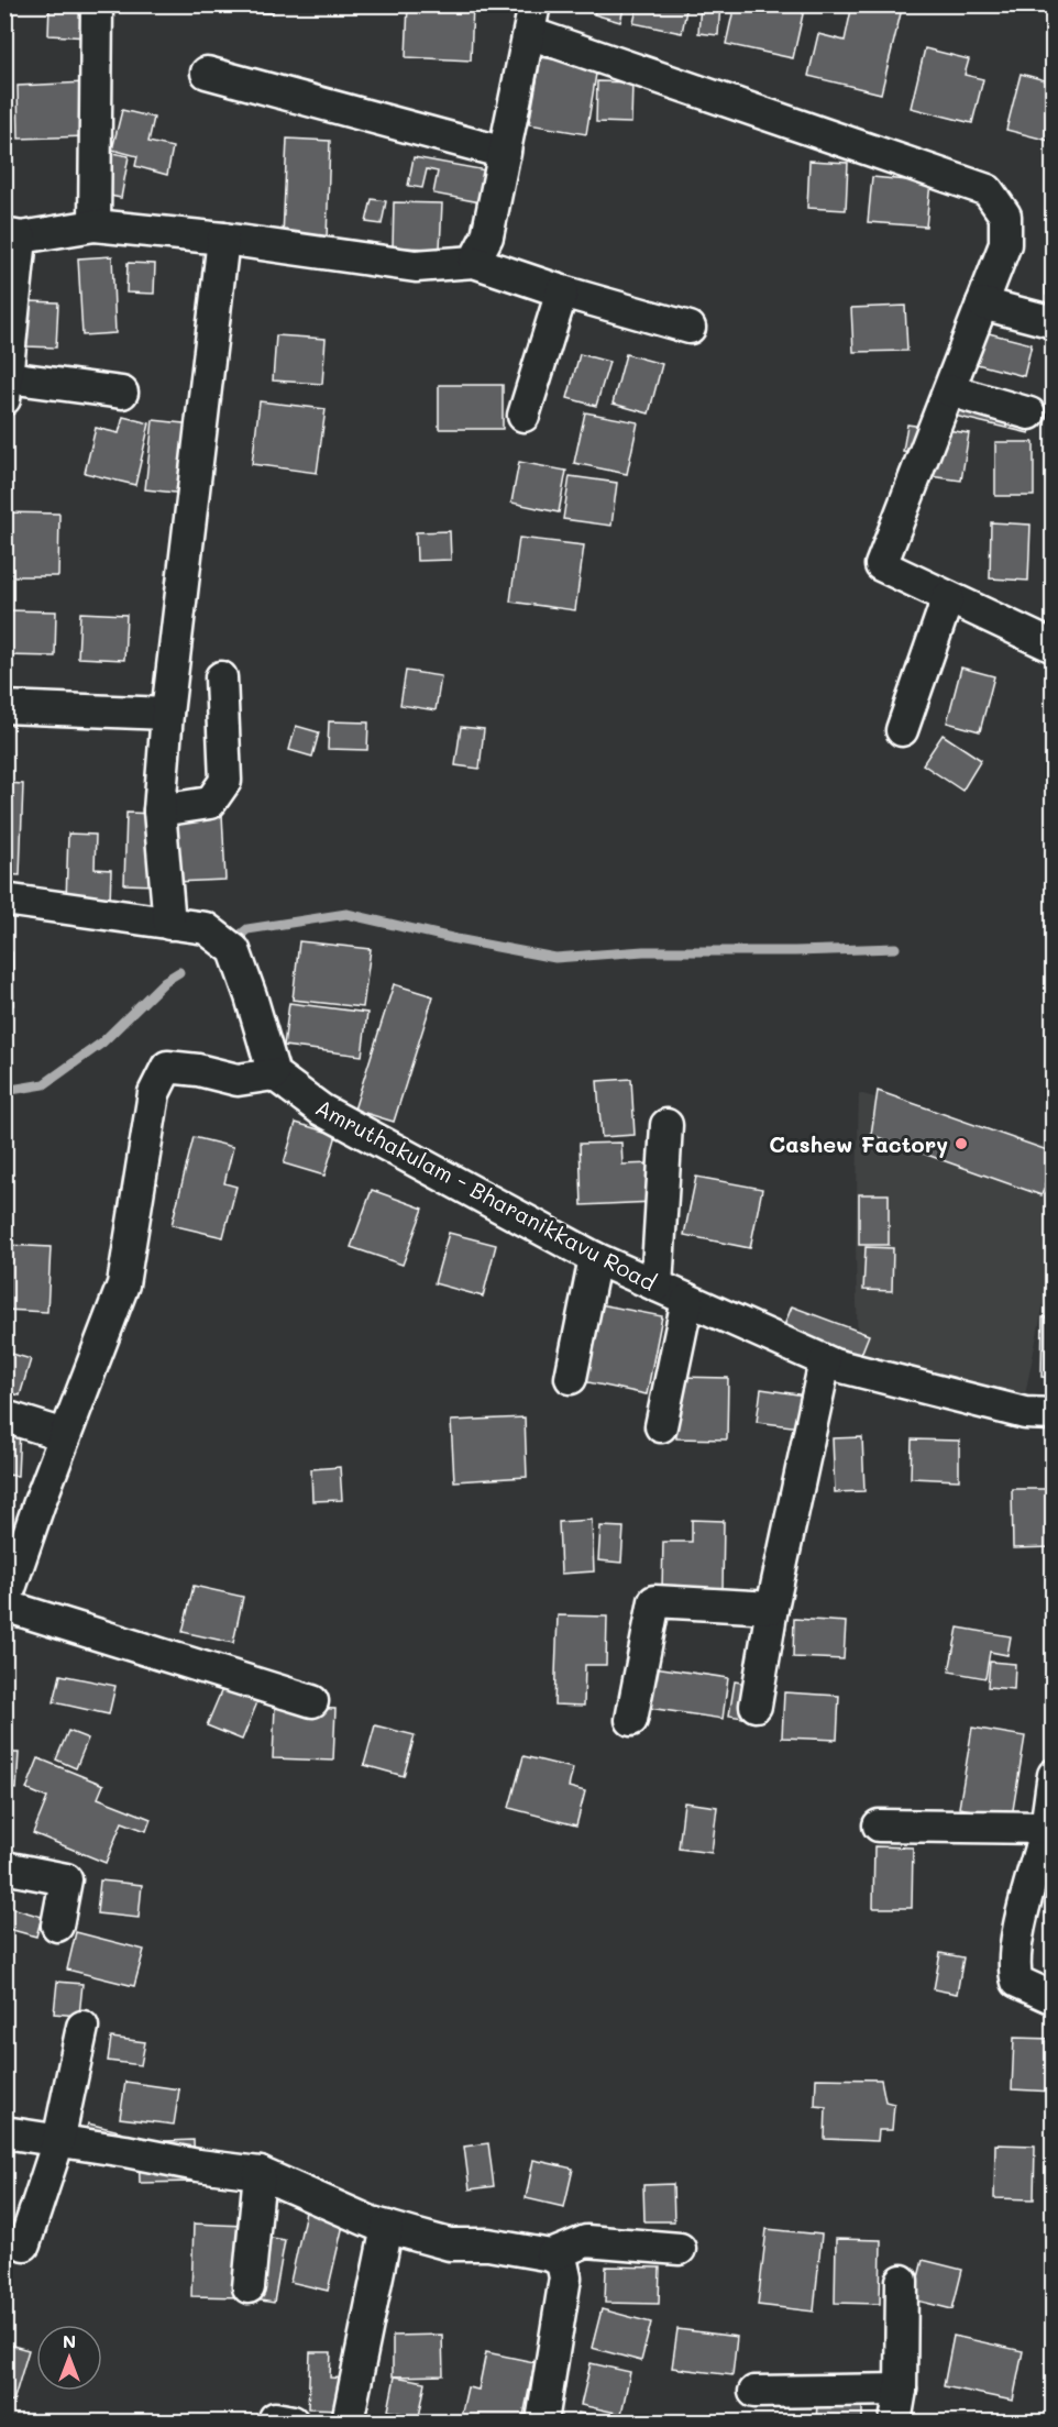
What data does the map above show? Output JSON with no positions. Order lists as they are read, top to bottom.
{
  "streets": {
    "street": ["Amruthakulam - Bharanikkavu Road"]
  },
  "places": ["Cashew Factory"],
  "north": "top"
}
